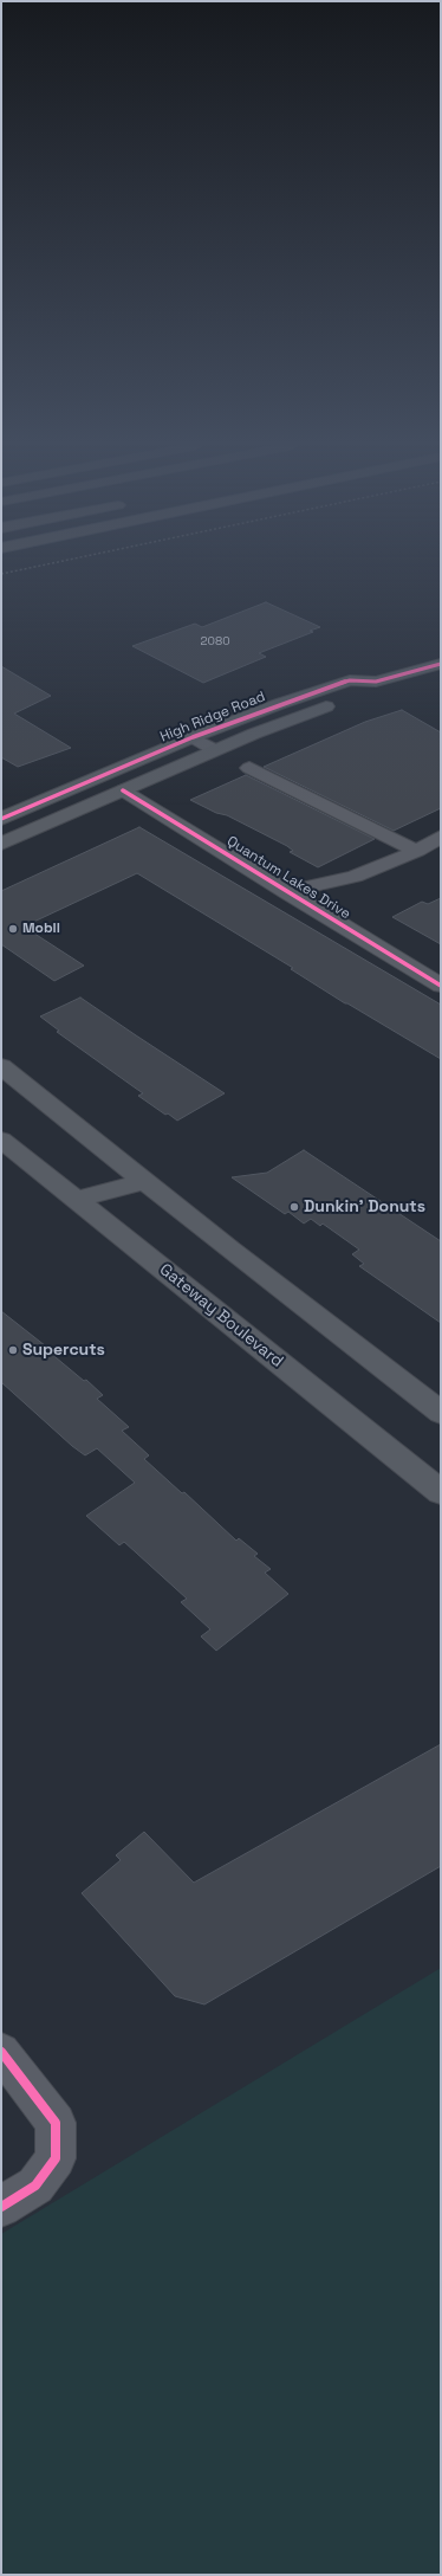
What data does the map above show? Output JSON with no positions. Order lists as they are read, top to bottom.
{
  "streets": {
    "street": ["High Ridge Road", "Quantum Lakes Drive", "Gateway Boulevard"]
  },
  "crossings": [
    ["High Ridge Road", "Quantum Lakes Drive"]
  ],
  "places": ["Mobil", "Dunkin' Donuts", "Supercuts"],
  "house_numbers": ["2080"]
}
